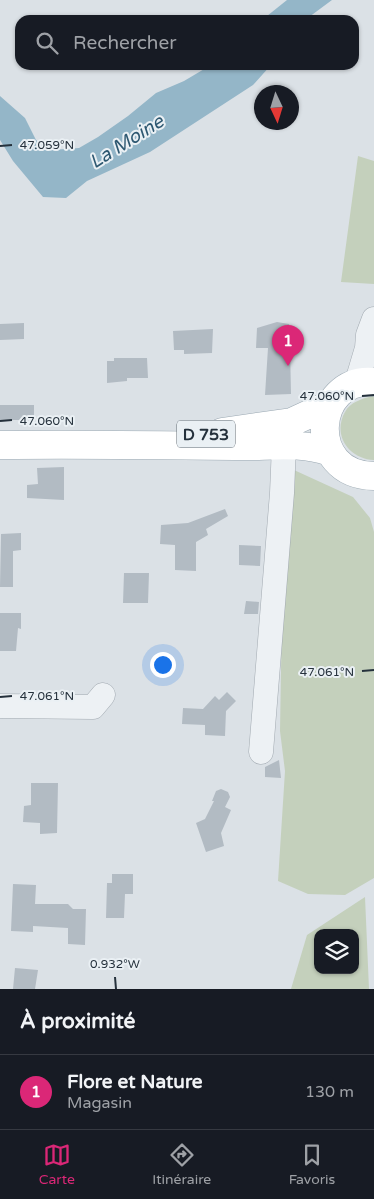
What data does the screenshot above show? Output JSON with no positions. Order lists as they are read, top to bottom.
{
  "streets": {
    "main road": ["D 753"]
  },
  "water": ["La Moine"],
  "north": "bottom",
  "page": {
    "search": "Rechercher",
    "pins": "1",
    "heading": "À proximité",
    "list": [
      {
        "mark": "1",
        "name": "Flore et Nature",
        "note": "Magasin",
        "value": "130 m"
      }
    ],
    "nav": ["Carte", "Itinéraire", "Favoris"]
  },
  "coordinates": [
    "47.059°N",
    "47.060°N",
    "47.061°N",
    "0.932°W"
  ]
}
